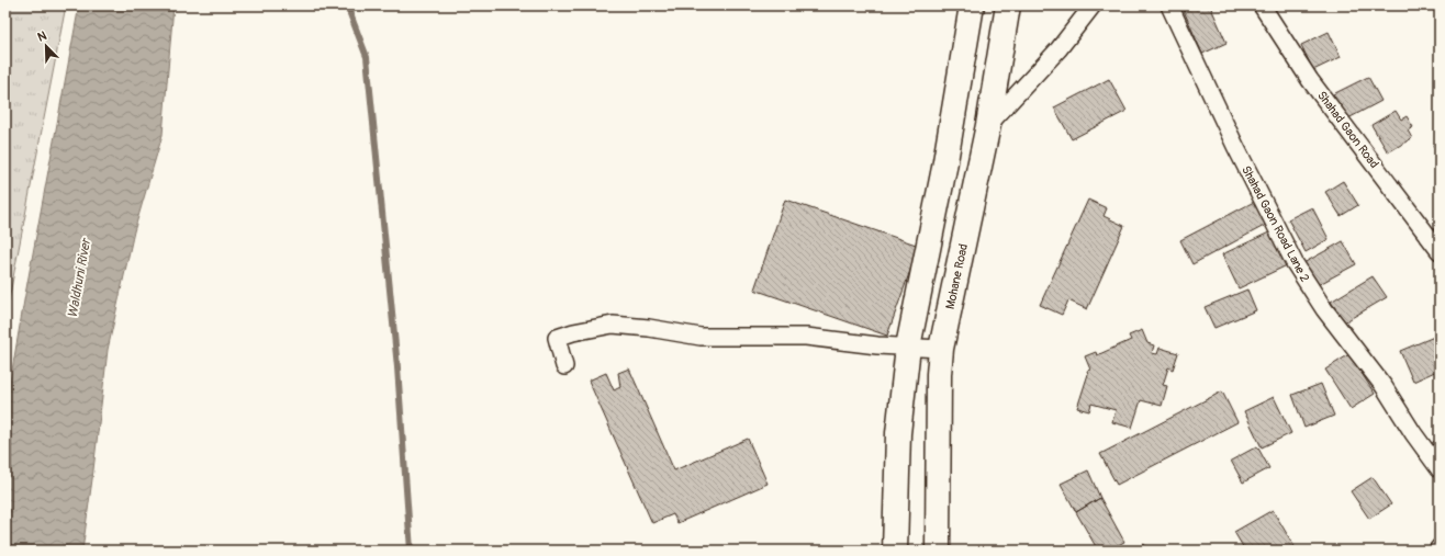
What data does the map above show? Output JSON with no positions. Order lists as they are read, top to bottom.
{
  "streets": {
    "main road": ["Mohane Road"],
    "street": ["Shahad Gaon Road", "Shahad Gaon Road Lane 2"]
  },
  "water": ["Waldhuni River"],
  "north": "top left"
}
